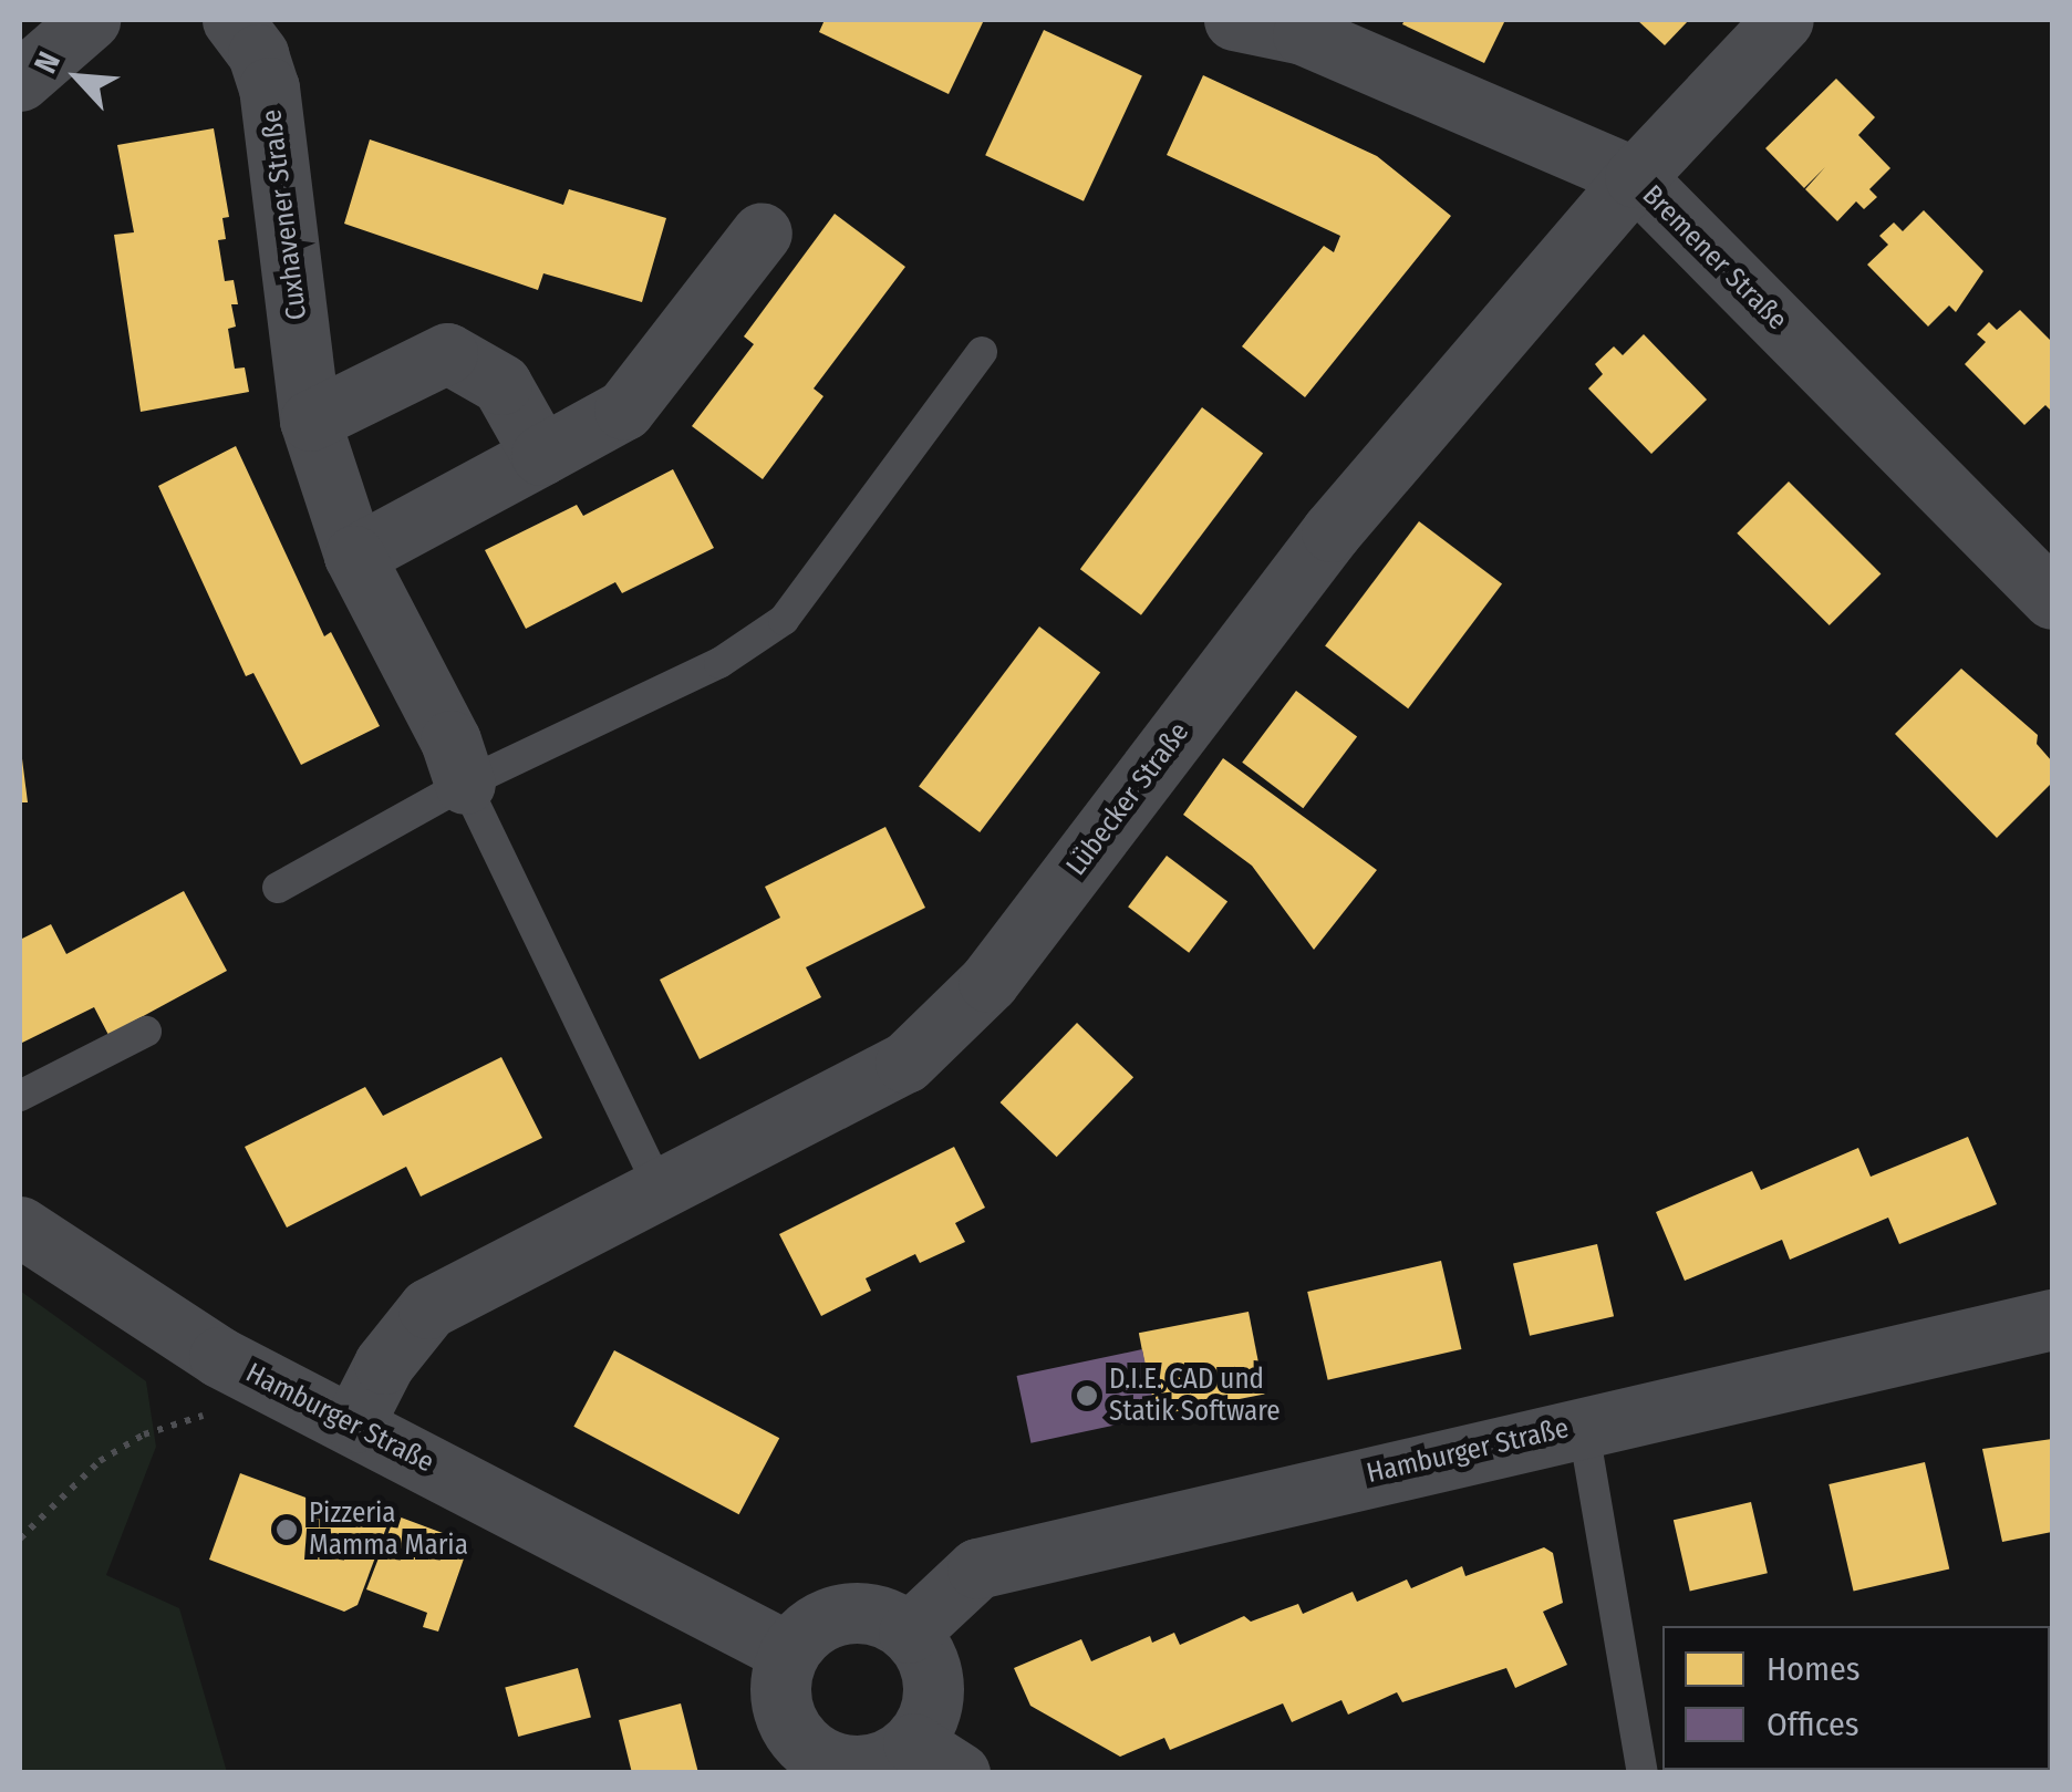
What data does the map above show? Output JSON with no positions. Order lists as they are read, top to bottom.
{
  "streets": {
    "street": [
      "Cuxhavener Straße",
      "Bremener Straße",
      "Lübecker Straße",
      "Hamburger Straße"
    ]
  },
  "crossings": [
    ["Bremener Straße", "Lübecker Straße"],
    ["Lübecker Straße", "Hamburger Straße"]
  ],
  "places": ["D.I.E. CAD und Statik Software", "Pizzeria Mamma Maria"],
  "legend": ["Homes", "Offices"],
  "north": "top left"
}
